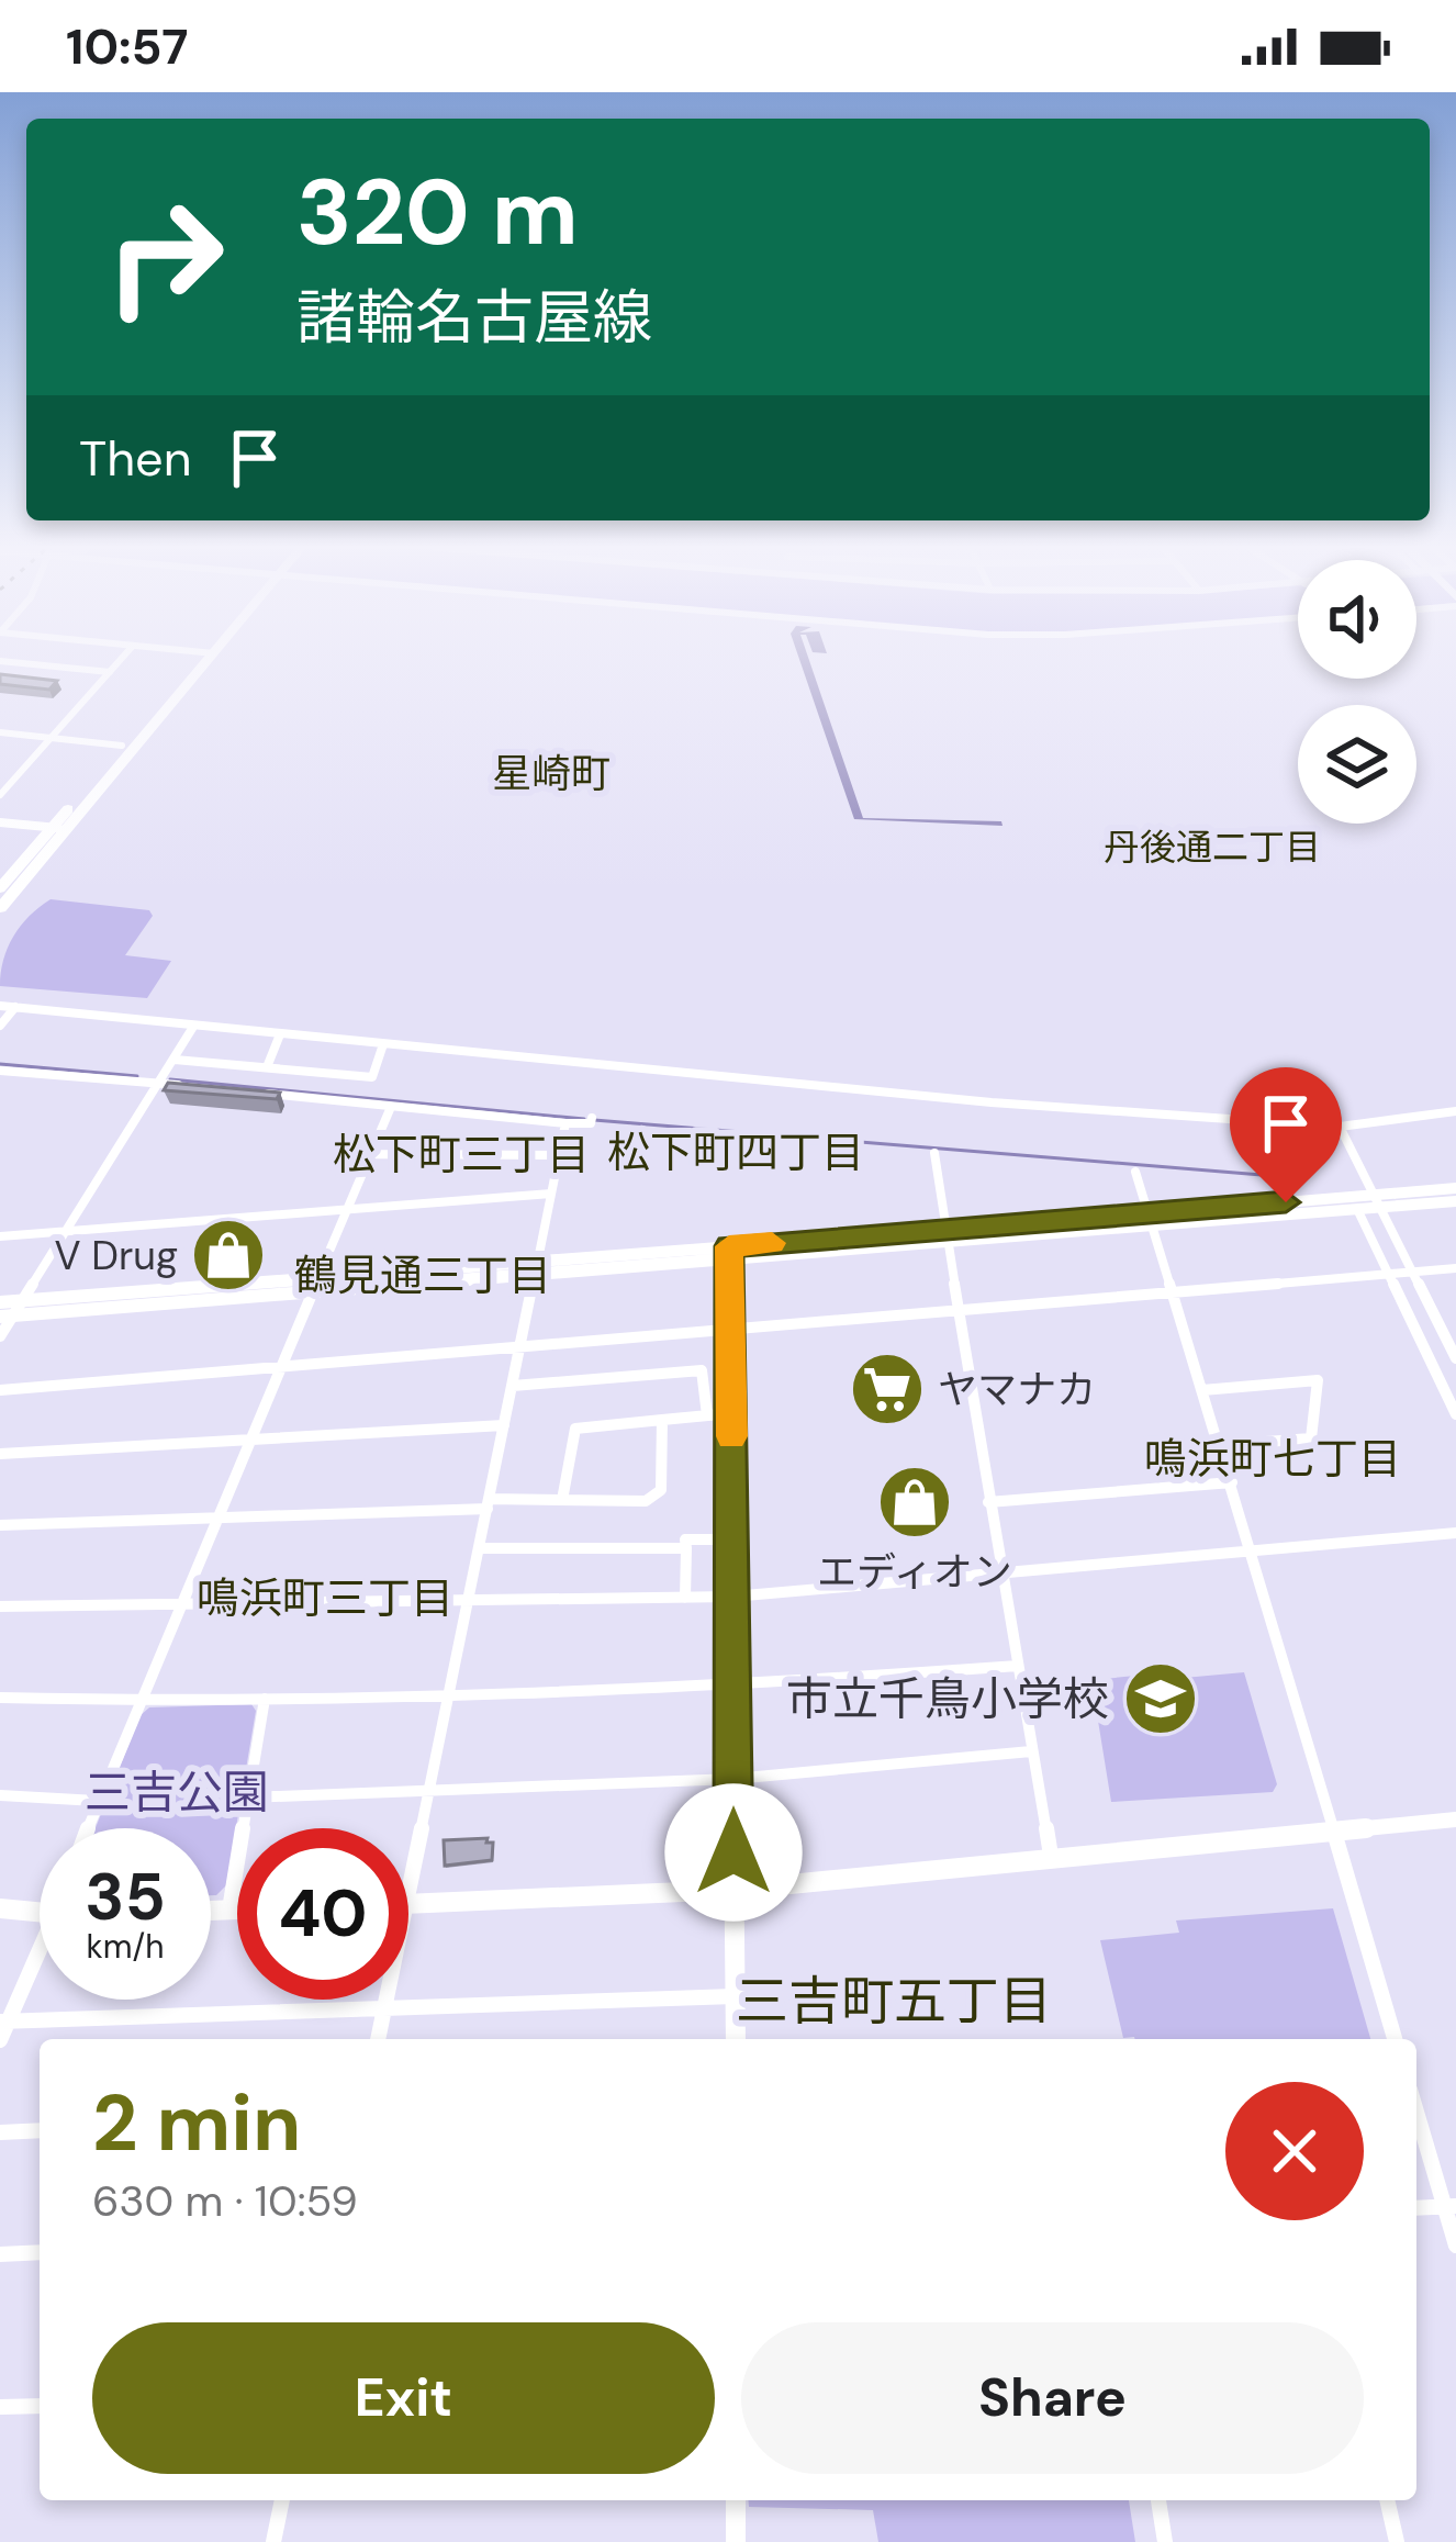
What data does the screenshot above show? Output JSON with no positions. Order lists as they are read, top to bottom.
{
  "districts": [
    "星崎町",
    "丹後通二丁目",
    "松下町四丁目",
    "松下町三丁目",
    "鶴見通三丁目",
    "鳴浜町七丁目",
    "鳴浜町三丁目",
    "三吉町五丁目"
  ],
  "parks": ["三吉公園"],
  "places": {
    "shop": ["V Drug", "エディオン"],
    "supermarket": ["ヤマナカ"],
    "school or university": ["市立千鳥小学校"]
  },
  "page": {
    "status": "10:57",
    "turn": ["320 m", "諸輪名古屋線"],
    "then": "Then",
    "speed": "35 km/h",
    "limit": "40",
    "heading": ["2 min", "630 m · 10:59"],
    "buttons": ["Exit", "Share"]
  }
}
